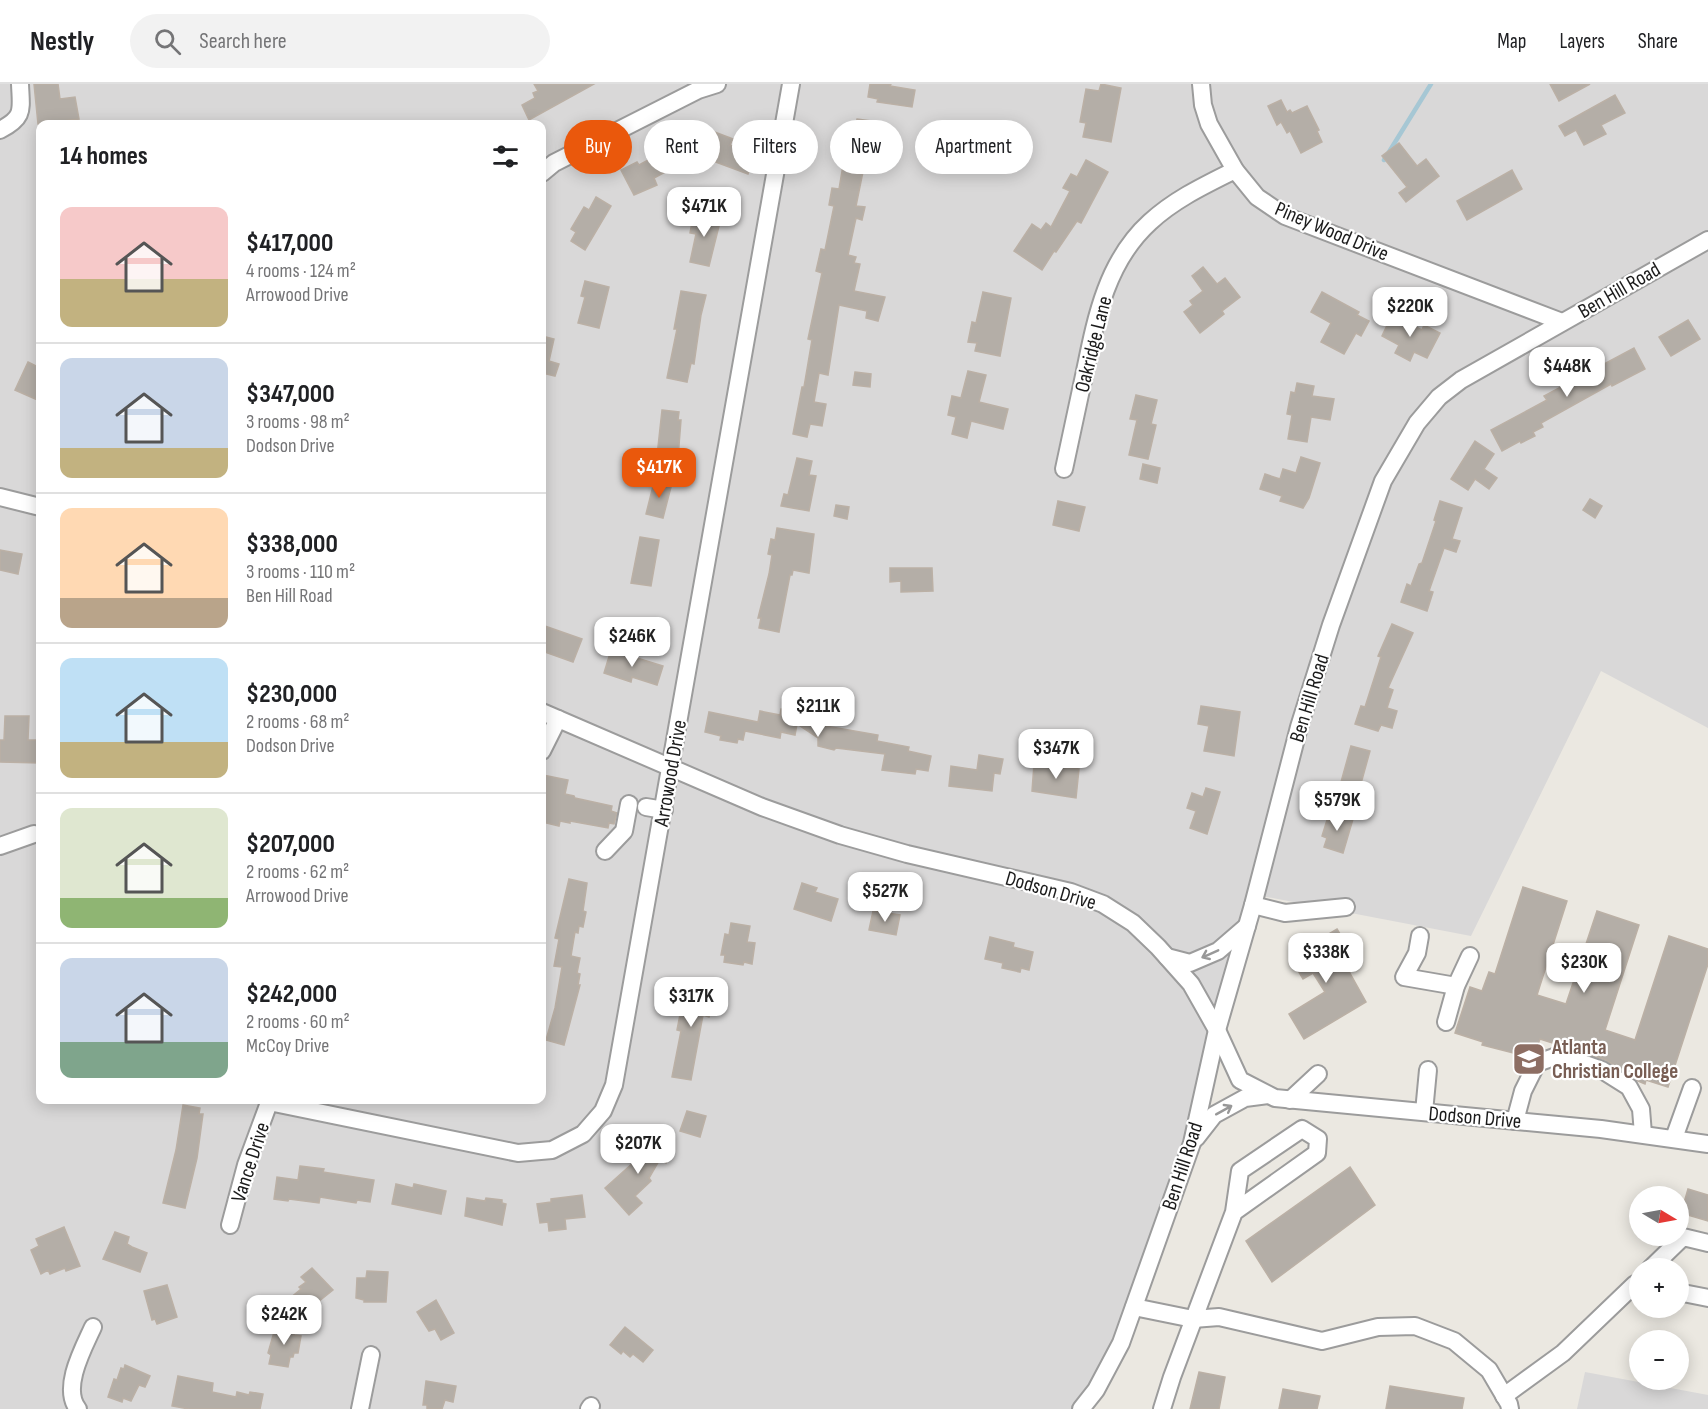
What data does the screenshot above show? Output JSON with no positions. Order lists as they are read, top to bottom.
{
  "streets": {
    "street": [
      "Piney Wood Drive",
      "Ben Hill Road",
      "Oakridge Lane",
      "Arrowood Drive",
      "Dodson Drive",
      "Vance Drive"
    ]
  },
  "crossings": [
    ["Piney Wood Drive", "Ben Hill Road"],
    ["Piney Wood Drive", "Oakridge Lane"],
    ["Ben Hill Road", "Dodson Drive"],
    ["Arrowood Drive", "Dodson Drive"]
  ],
  "places": {
    "school or university": ["Atlanta Christian College"]
  },
  "north": "right",
  "page": {
    "header": "Nestly",
    "search": "Search here",
    "nav": ["Map", "Layers", "Share"],
    "chip": [
      "Buy",
      "Rent",
      "Filters",
      "New",
      "Apartment"
    ],
    "heading": "14 homes",
    "price": [
      "$471K",
      "$220K",
      "$448K",
      "$417K",
      "$246K",
      "$211K",
      "$347K",
      "$579K",
      "$527K",
      "$338K",
      "$230K",
      "$317K",
      "$207K",
      "$242K"
    ],
    "list": [
      {
        "name": "$417,000",
        "note": "4 rooms · 124 m² · Arrowood Drive"
      },
      {
        "name": "$347,000",
        "note": "3 rooms · 98 m² · Dodson Drive"
      },
      {
        "name": "$338,000",
        "note": "3 rooms · 110 m² · Ben Hill Road"
      },
      {
        "name": "$230,000",
        "note": "2 rooms · 68 m² · Dodson Drive"
      },
      {
        "name": "$207,000",
        "note": "2 rooms · 62 m² · Arrowood Drive"
      },
      {
        "name": "$242,000",
        "note": "2 rooms · 60 m² · McCoy Drive"
      }
    ],
    "map_buttons": ["+", "−"]
  }
}
